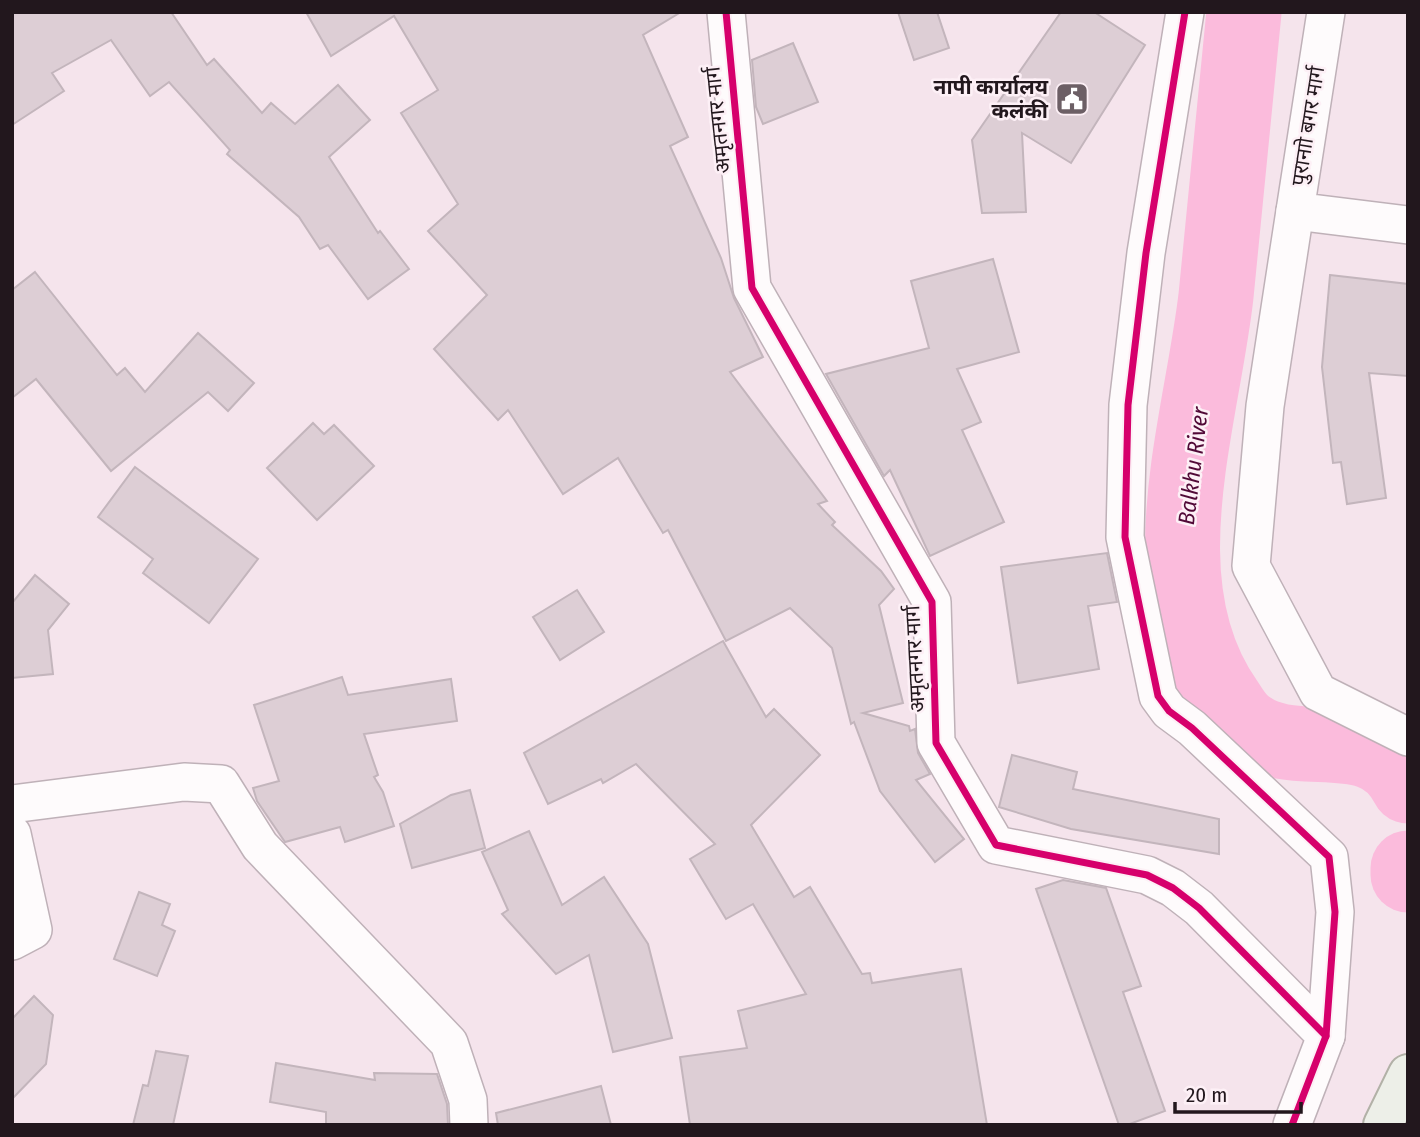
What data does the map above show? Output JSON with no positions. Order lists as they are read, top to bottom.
{
  "streets": {
    "street": ["अमृतनगर मार्ग", "पुरानाो बगर मार्ग"]
  },
  "water": ["Balkhu River"],
  "places": {
    "public building": ["नापी कार्यालय कलंकी"]
  },
  "scale_bar": "20 m"
}
